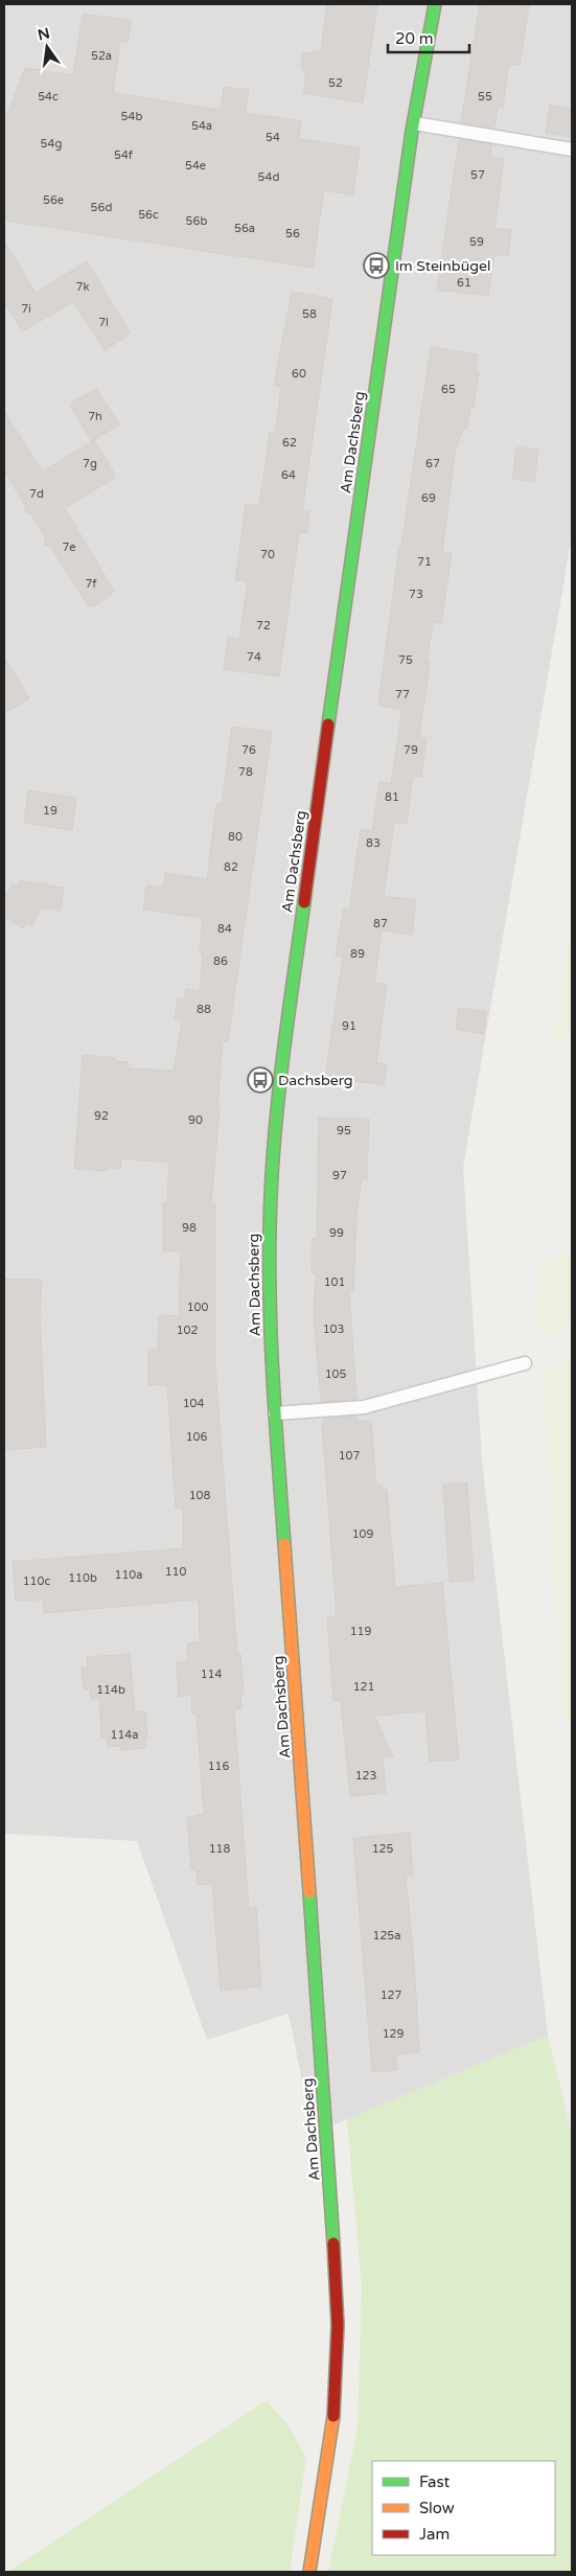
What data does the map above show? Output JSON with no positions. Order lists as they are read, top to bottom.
{
  "streets": {
    "street": ["Am Dachsberg"]
  },
  "places": {
    "bus stop": ["Im Steinbügel", "Dachsberg"]
  },
  "house_numbers": [
    "52a",
    "52",
    "54c",
    "55",
    "54b",
    "54a",
    "54",
    "54g",
    "54f",
    "54e",
    "57",
    "54d",
    "56e",
    "56d",
    "56c",
    "56b",
    "56a",
    "56",
    "59",
    "61",
    "7k",
    "7i",
    "58",
    "7l",
    "60",
    "65",
    "7h",
    "62",
    "7g",
    "67",
    "64",
    "7d",
    "69",
    "7e",
    "70",
    "71",
    "7f",
    "73",
    "72",
    "74",
    "75",
    "77",
    "76",
    "79",
    "78",
    "81",
    "19",
    "80",
    "83",
    "82",
    "87",
    "84",
    "89",
    "86",
    "88",
    "91",
    "92",
    "90",
    "95",
    "97",
    "98",
    "99",
    "101",
    "100",
    "103",
    "102",
    "105",
    "104",
    "106",
    "107",
    "108",
    "109",
    "110",
    "110a",
    "110b",
    "110c",
    "119",
    "114",
    "121",
    "114b",
    "114a",
    "116",
    "123",
    "118",
    "125",
    "125a",
    "127",
    "129"
  ],
  "legend": ["Fast", "Slow", "Jam"],
  "scale_bar": "20 m",
  "north": "top"
}
